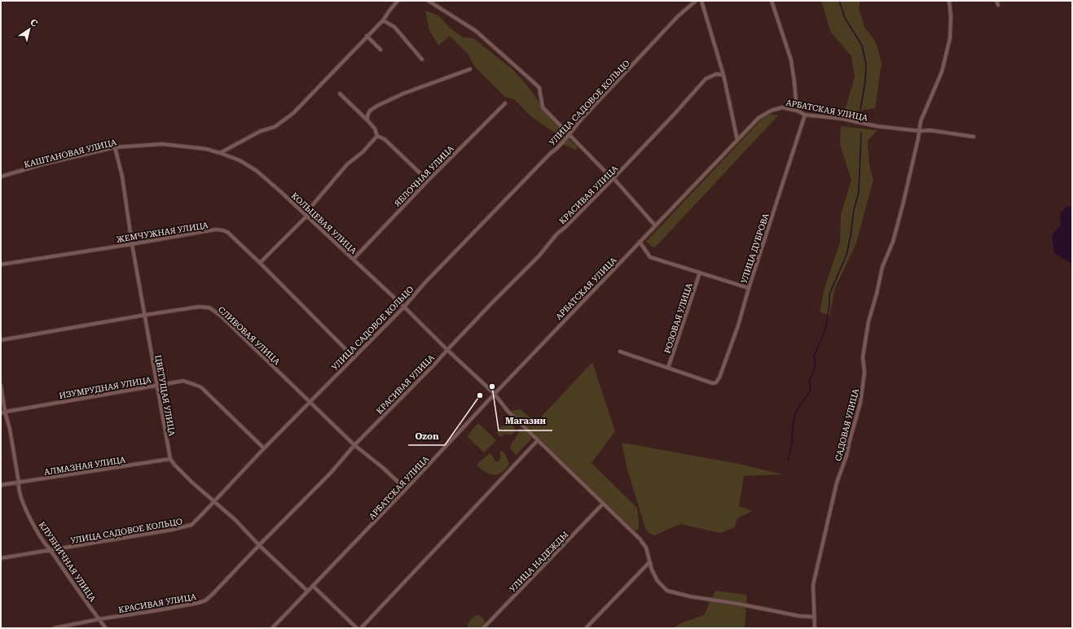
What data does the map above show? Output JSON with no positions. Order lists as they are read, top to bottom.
{
  "streets": {
    "street": [
      "УЛИЦА САДОВОЕ КОЛЬЦО",
      "АРБАТСКАЯ УЛИЦА",
      "КАШТАНОВАЯ УЛИЦА",
      "ЯБЛОЧНАЯ УЛИЦА",
      "КРАСИВАЯ УЛИЦА",
      "КОЛЬЦЕВАЯ УЛИЦА",
      "ЖЕМЧУЖНАЯ УЛИЦА",
      "УЛИЦА ДУБРОВА",
      "РОЗОВАЯ УЛИЦА",
      "СЛИВОВАЯ УЛИЦА",
      "ИЗУМРУДНАЯ УЛИЦА",
      "ЦВЕТУЩАЯ УЛИЦА",
      "САДОВАЯ УЛИЦА",
      "АЛМАЗНАЯ УЛИЦА",
      "КЛУБНИЧНАЯ УЛИЦА",
      "УЛИЦА НАДЕЖДЫ"
    ]
  },
  "crossings": [
    ["УЛИЦА САДОВОЕ КОЛЬЦО", "КОЛЬЦЕВАЯ УЛИЦА"],
    ["УЛИЦА САДОВОЕ КОЛЬЦО", "ЖЕМЧУЖНАЯ УЛИЦА"],
    ["УЛИЦА САДОВОЕ КОЛЬЦО", "СЛИВОВАЯ УЛИЦА"],
    ["УЛИЦА САДОВОЕ КОЛЬЦО", "ИЗУМРУДНАЯ УЛИЦА"],
    ["УЛИЦА САДОВОЕ КОЛЬЦО", "КЛУБНИЧНАЯ УЛИЦА"],
    ["АРБАТСКАЯ УЛИЦА", "КОЛЬЦЕВАЯ УЛИЦА"],
    ["АРБАТСКАЯ УЛИЦА", "УЛИЦА ДУБРОВА"],
    ["АРБАТСКАЯ УЛИЦА", "СЛИВОВАЯ УЛИЦА"],
    ["АРБАТСКАЯ УЛИЦА", "САДОВАЯ УЛИЦА"],
    ["КАШТАНОВАЯ УЛИЦА", "КОЛЬЦЕВАЯ УЛИЦА"],
    ["КАШТАНОВАЯ УЛИЦА", "ЦВЕТУЩАЯ УЛИЦА"],
    ["ЯБЛОЧНАЯ УЛИЦА", "КОЛЬЦЕВАЯ УЛИЦА"],
    ["КРАСИВАЯ УЛИЦА", "КОЛЬЦЕВАЯ УЛИЦА"],
    ["КРАСИВАЯ УЛИЦА", "СЛИВОВАЯ УЛИЦА"],
    ["КРАСИВАЯ УЛИЦА", "КЛУБНИЧНАЯ УЛИЦА"],
    ["КОЛЬЦЕВАЯ УЛИЦА", "САДОВАЯ УЛИЦА"],
    ["КОЛЬЦЕВАЯ УЛИЦА", "УЛИЦА НАДЕЖДЫ"],
    ["ЖЕМЧУЖНАЯ УЛИЦА", "ЦВЕТУЩАЯ УЛИЦА"],
    ["УЛИЦА ДУБРОВА", "РОЗОВАЯ УЛИЦА"],
    ["СЛИВОВАЯ УЛИЦА", "ЦВЕТУЩАЯ УЛИЦА"],
    ["ИЗУМРУДНАЯ УЛИЦА", "ЦВЕТУЩАЯ УЛИЦА"],
    ["ИЗУМРУДНАЯ УЛИЦА", "КЛУБНИЧНАЯ УЛИЦА"],
    ["ЦВЕТУЩАЯ УЛИЦА", "АЛМАЗНАЯ УЛИЦА"],
    ["АЛМАЗНАЯ УЛИЦА", "КЛУБНИЧНАЯ УЛИЦА"]
  ],
  "places": ["Магазин", "Ozon"],
  "north": "top right"
}
